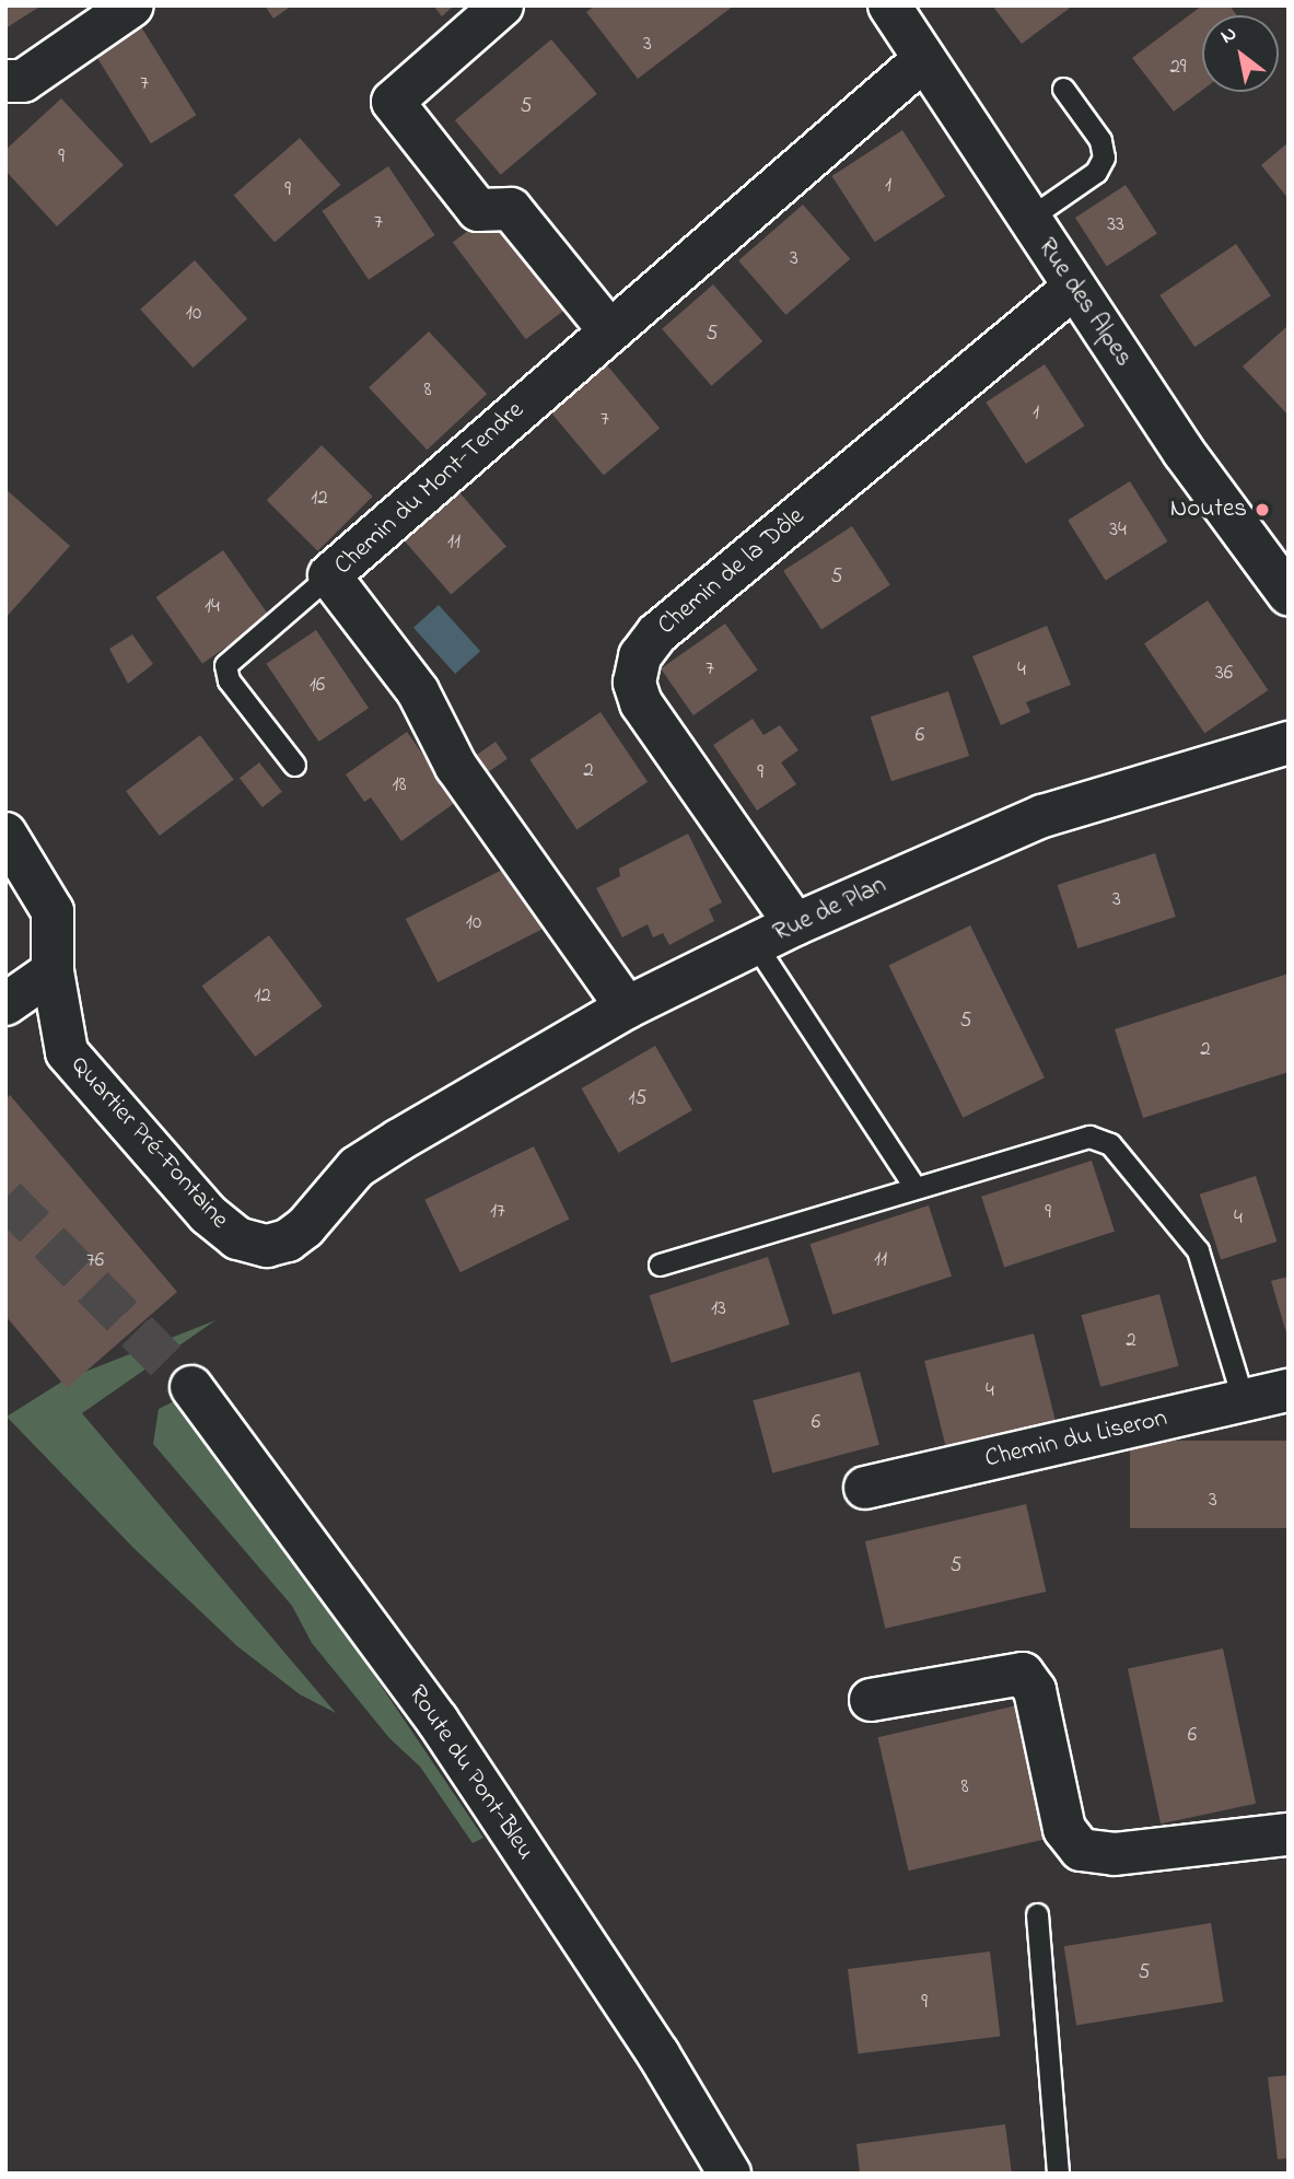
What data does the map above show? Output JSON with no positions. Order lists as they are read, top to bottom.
{
  "streets": {
    "street": [
      "Rue des Alpes",
      "Chemin du Mont-Tendre",
      "Chemin de la Dôle",
      "Rue de Plan",
      "Quartier Pré-Fontaine",
      "Chemin du Liseron",
      "Route du Pont-Bleu"
    ]
  },
  "crossings": [
    ["Rue des Alpes", "Chemin du Mont-Tendre"],
    ["Rue des Alpes", "Chemin de la Dôle"],
    ["Chemin du Mont-Tendre", "Rue de Plan"],
    ["Chemin de la Dôle", "Rue de Plan"],
    ["Rue de Plan", "Quartier Pré-Fontaine"]
  ],
  "places": ["Noutes"],
  "house_numbers": [
    "3",
    "29",
    "7",
    "5",
    "9",
    "1",
    "9",
    "7",
    "33",
    "3",
    "10",
    "5",
    "8",
    "1",
    "7",
    "12",
    "34",
    "11",
    "5",
    "14",
    "7",
    "4",
    "36",
    "16",
    "6",
    "2",
    "9",
    "18",
    "3",
    "10",
    "12",
    "5",
    "2",
    "15",
    "17",
    "9",
    "4",
    "11",
    "76",
    "13",
    "2",
    "4",
    "6",
    "3",
    "5",
    "6",
    "8",
    "5",
    "9"
  ],
  "north": "top left"
}
